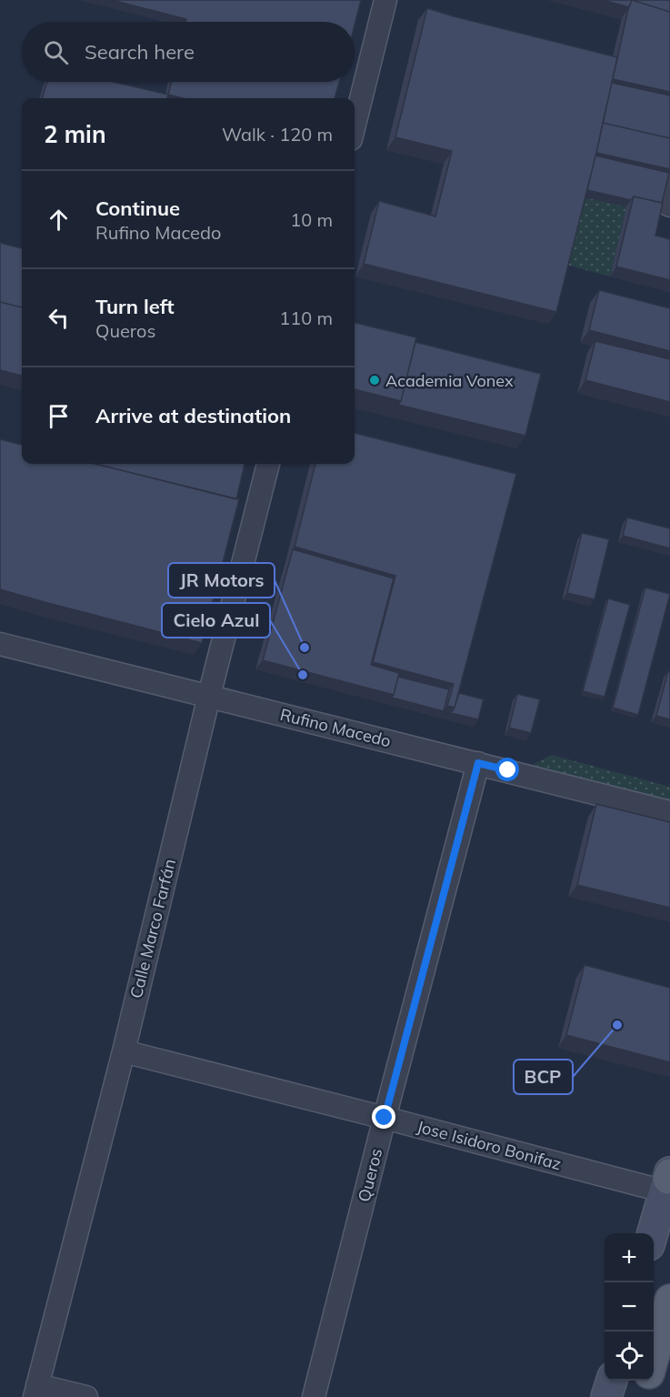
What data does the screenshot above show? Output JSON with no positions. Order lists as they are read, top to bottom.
{
  "streets": {
    "street": [
      "Rufino Macedo",
      "Calle Marco Farfán",
      "Jose Isidoro Bonifaz",
      "Queros"
    ]
  },
  "crossings": [
    ["Rufino Macedo", "Calle Marco Farfán"],
    ["Rufino Macedo", "Queros"],
    ["Calle Marco Farfán", "Jose Isidoro Bonifaz"],
    ["Jose Isidoro Bonifaz", "Queros"]
  ],
  "places": [
    "Academia Vonex",
    "JR Motors",
    "Cielo Azul",
    "BCP"
  ],
  "page": {
    "search": "Search here",
    "heading": ["2 min", "Walk · 120 m"],
    "list": [
      ["Continue", "Rufino Macedo", "10 m"],
      ["Turn left", "Queros", "110 m"],
      "Arrive at destination"
    ],
    "map_buttons": ["+", "−"]
  }
}
